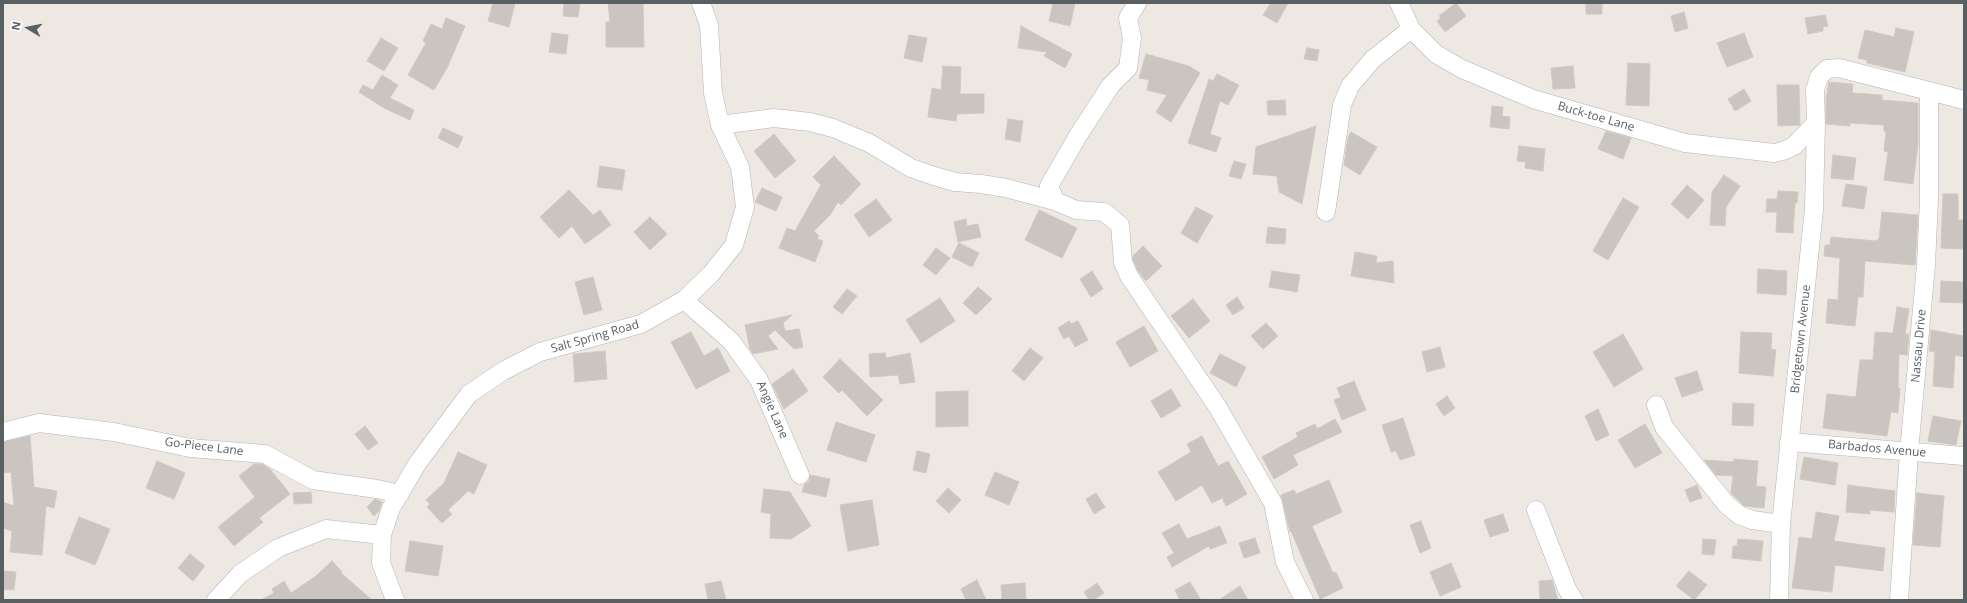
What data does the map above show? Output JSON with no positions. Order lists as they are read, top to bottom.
{
  "streets": {
    "street": [
      "Buck-toe Lane",
      "Salt Spring Road",
      "Bridgetown Avenue",
      "Nassau Drive",
      "Angie Lane",
      "Go-Piece Lane",
      "Barbados Avenue"
    ]
  },
  "crossings": [
    ["Buck-toe Lane", "Bridgetown Avenue"],
    ["Salt Spring Road", "Angie Lane"],
    ["Salt Spring Road", "Go-Piece Lane"],
    ["Bridgetown Avenue", "Nassau Drive"],
    ["Bridgetown Avenue", "Barbados Avenue"],
    ["Nassau Drive", "Barbados Avenue"]
  ],
  "north": "left"
}
